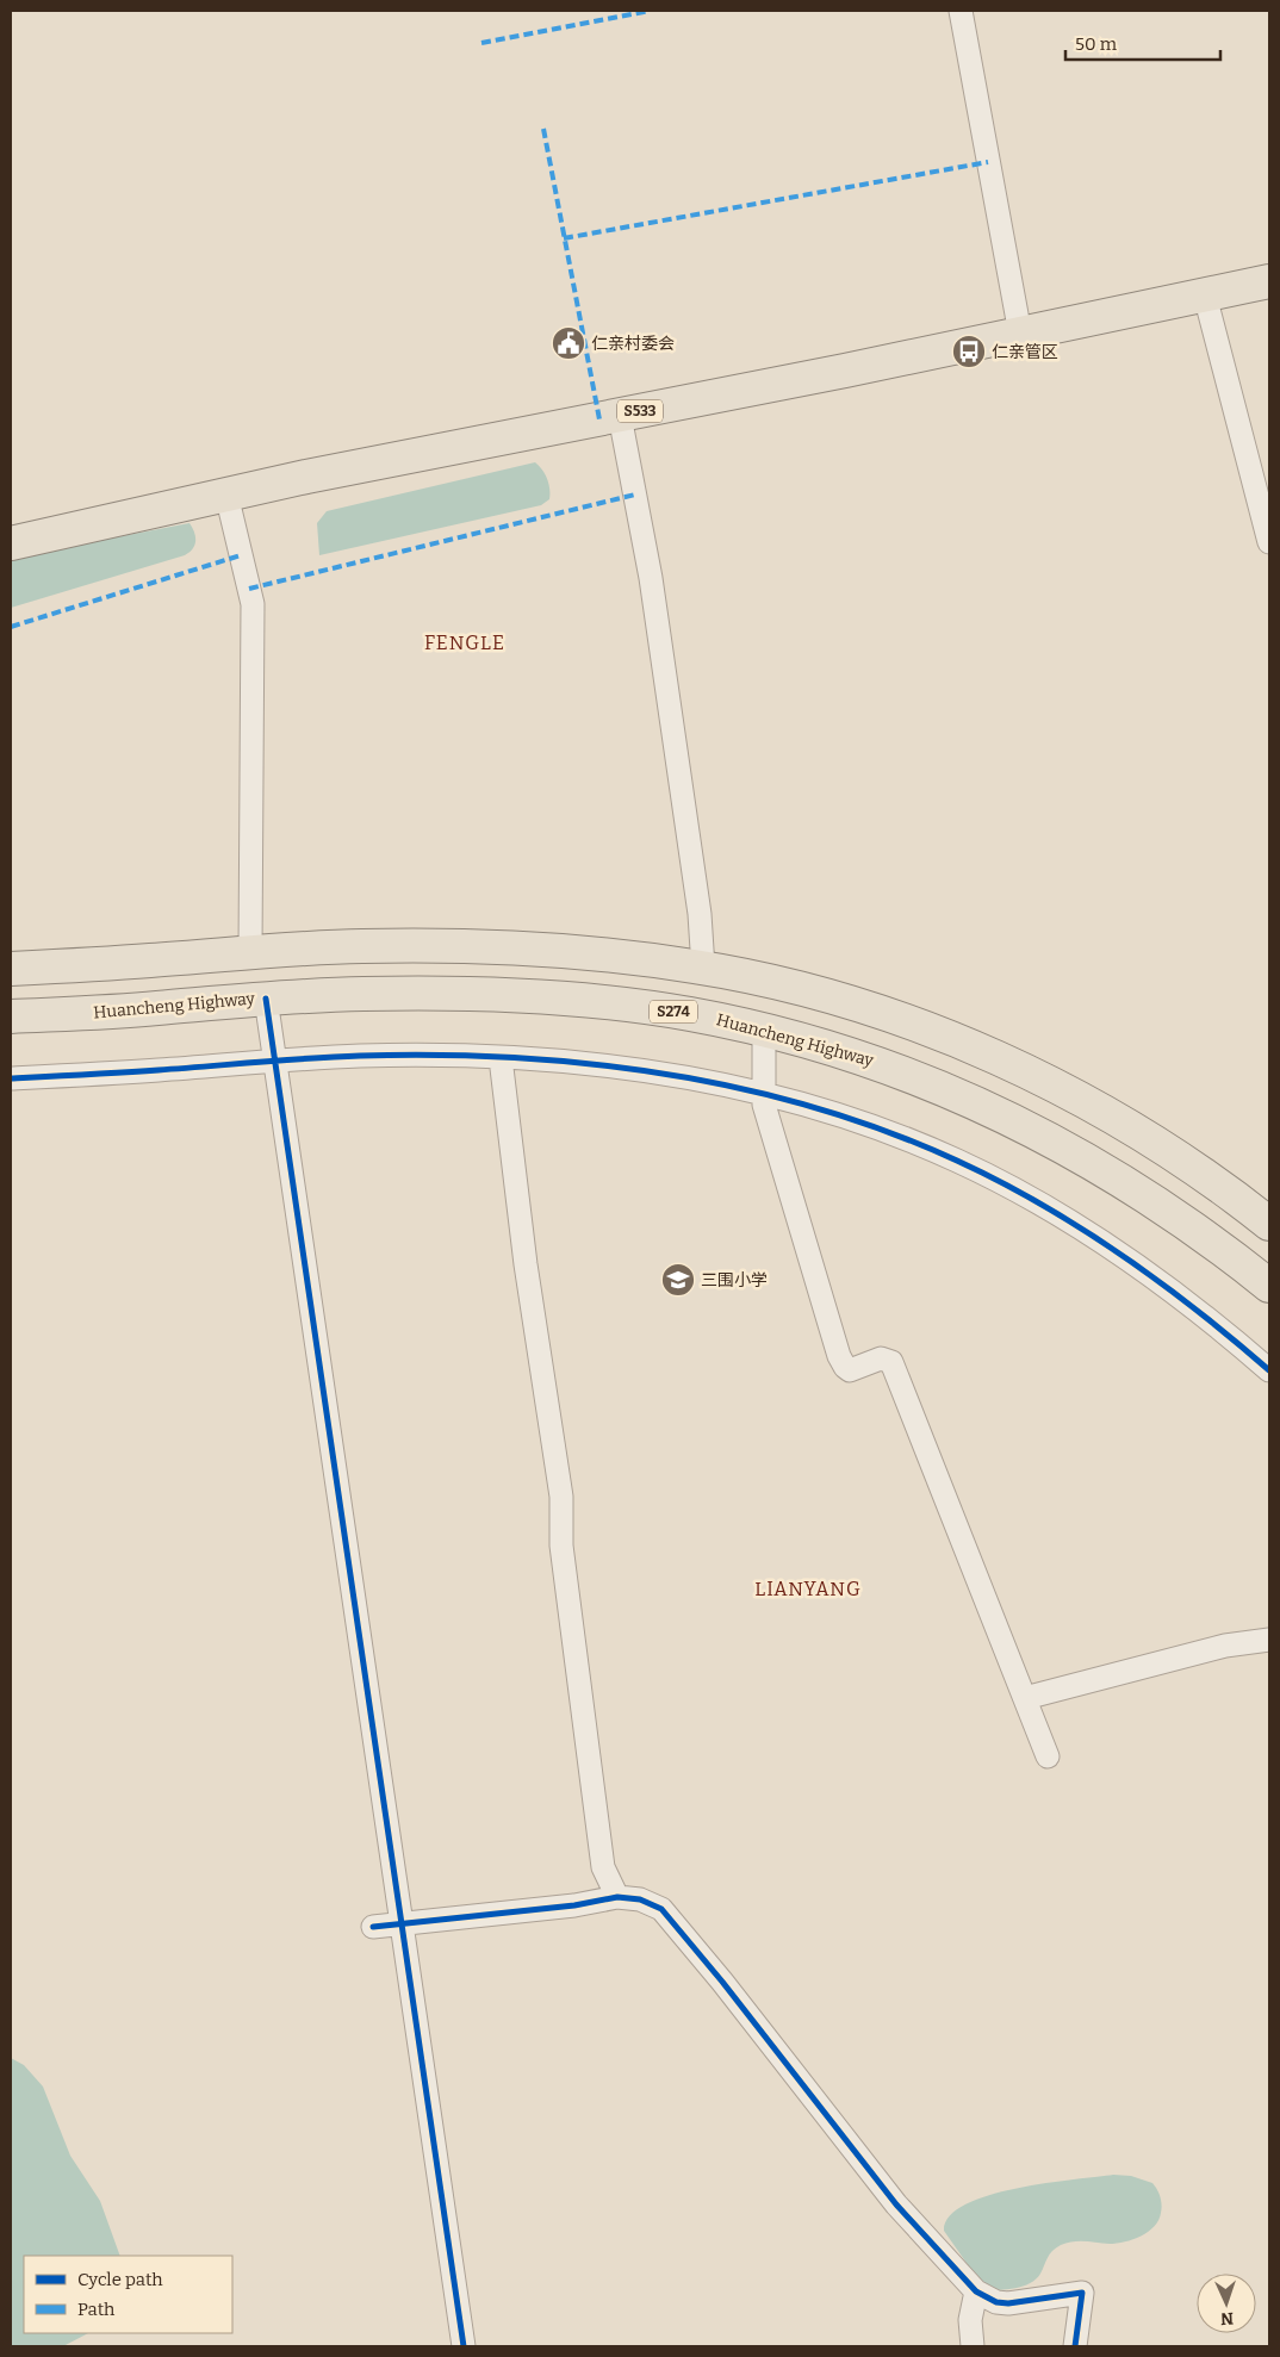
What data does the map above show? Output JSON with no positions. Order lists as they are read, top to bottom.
{
  "streets": {
    "main road": ["S533", "Huancheng Highway", "S274"]
  },
  "districts": ["FENGLE", "LIANYANG"],
  "places": {
    "public building": ["仁亲村委会"],
    "bus stop": ["仁亲管区"],
    "school or university": ["三围小学"]
  },
  "legend": ["Cycle path", "Path"],
  "scale_bar": "50 m",
  "north": "bottom"
}
